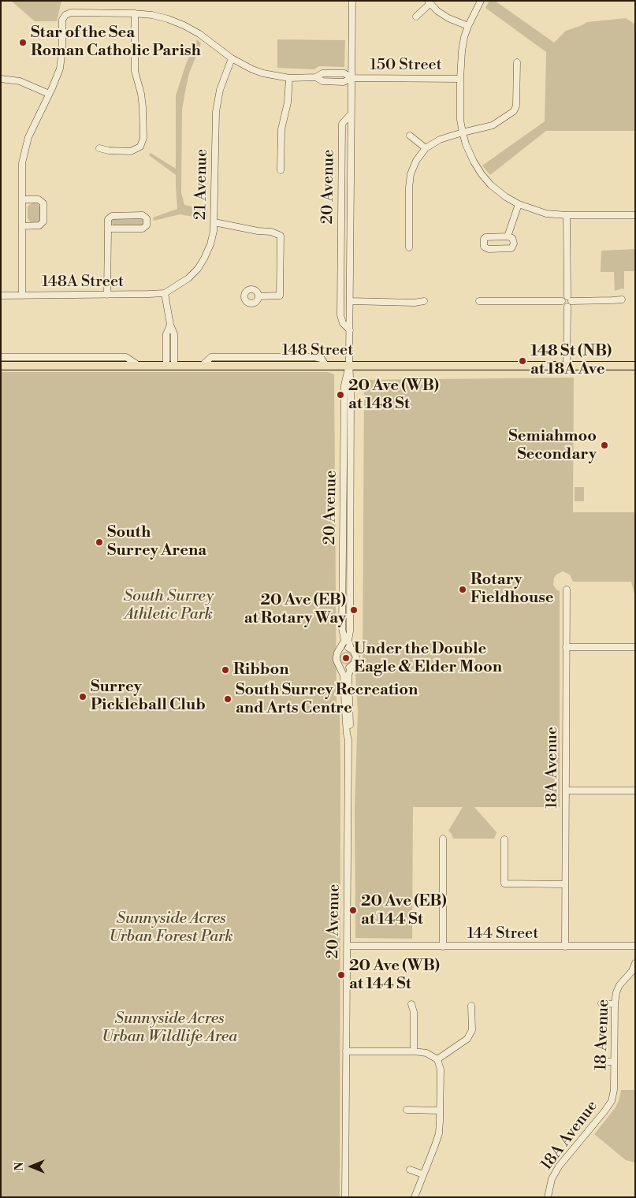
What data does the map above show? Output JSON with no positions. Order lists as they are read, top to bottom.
{
  "streets": {
    "main road": ["148 Street"],
    "street": [
      "150 Street",
      "21 Avenue",
      "20 Avenue",
      "148A Street",
      "18A Avenue",
      "144 Street",
      "18 Avenue"
    ]
  },
  "crossings": [
    ["150 Street", "21 Avenue"],
    ["150 Street", "20 Avenue"],
    ["21 Avenue", "148A Street"],
    ["20 Avenue", "148 Street"],
    ["20 Avenue", "144 Street"],
    ["18A Avenue", "144 Street"],
    ["18A Avenue", "18 Avenue"]
  ],
  "parks": ["South Surrey Athletic Park", "Sunnyside Acres Urban Forest Park", "Sunnyside Acres Urban Wildlife Area"],
  "places": [
    "Star of the Sea Roman Catholic Parish",
    "148 St (NB) at 18A Ave",
    "20 Ave (WB) at 148 St",
    "Semiahmoo Secondary",
    "South Surrey Arena",
    "Rotary Fieldhouse",
    "20 Ave (EB) at Rotary Way",
    "Under the Double Eagle & Elder Moon",
    "Ribbon",
    "Surrey Pickleball Club",
    "South Surrey Recreation and Arts Centre",
    "20 Ave (EB) at 144 St",
    "20 Ave (WB) at 144 St"
  ],
  "north": "left"
}
